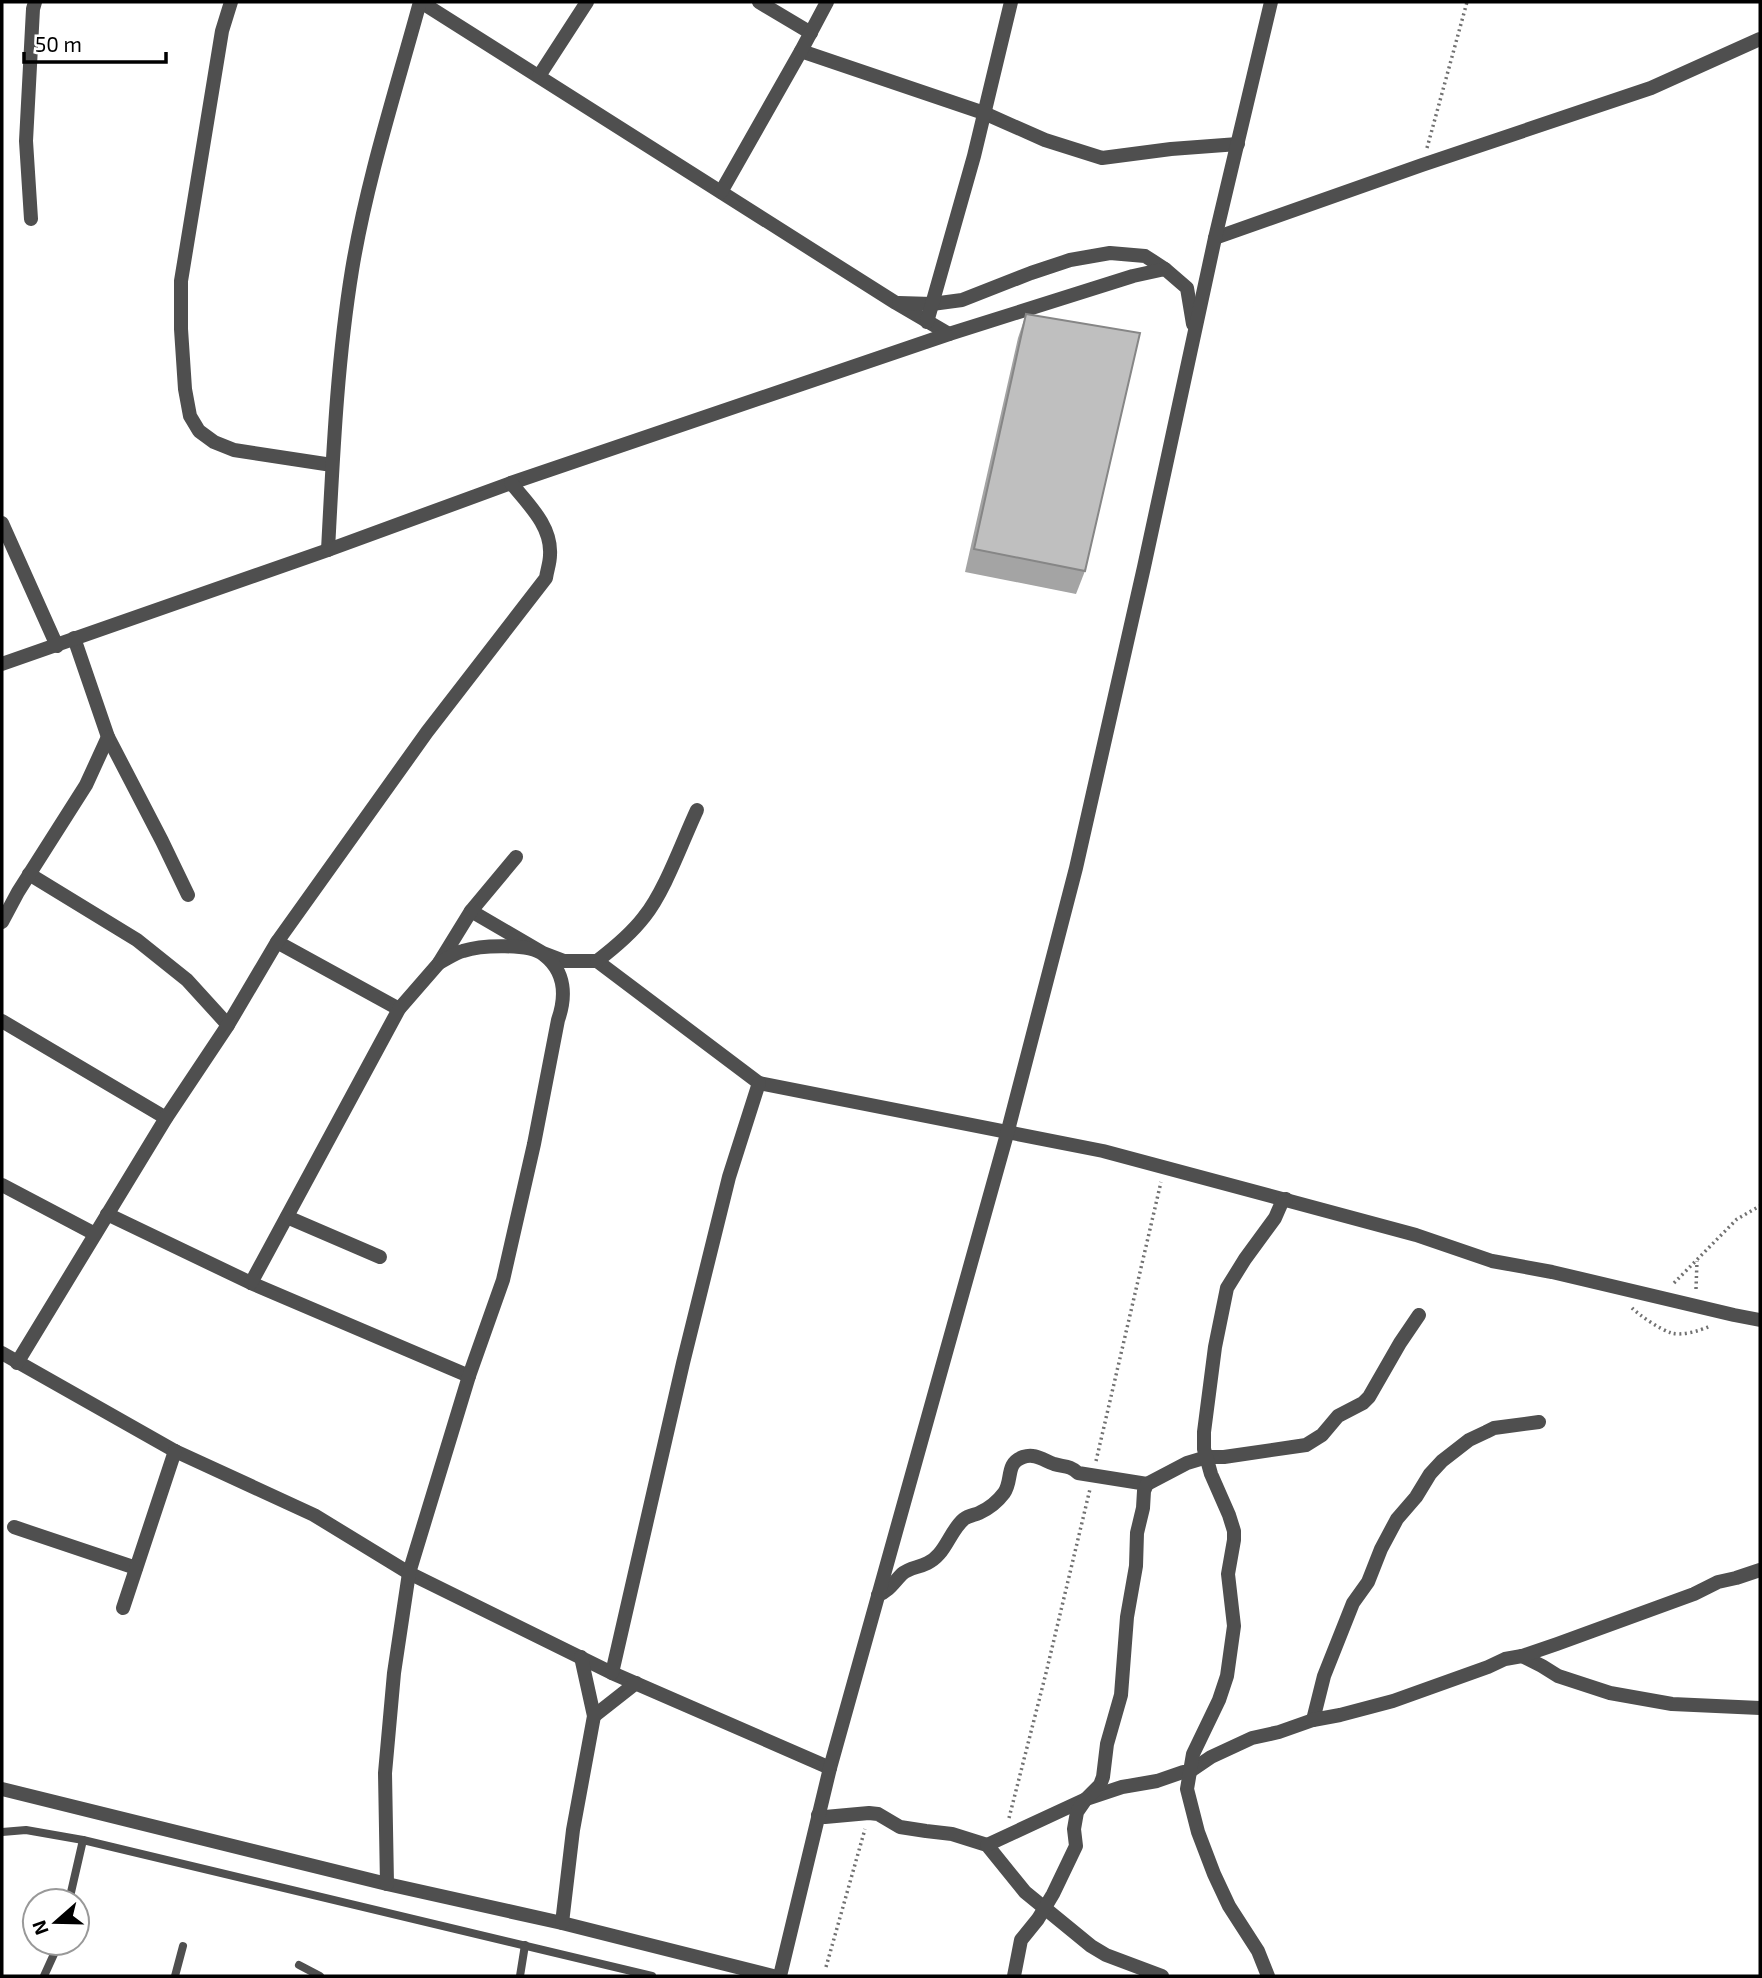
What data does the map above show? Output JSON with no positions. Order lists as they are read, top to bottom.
{
  "scale_bar": "50 m",
  "north": "left"
}
